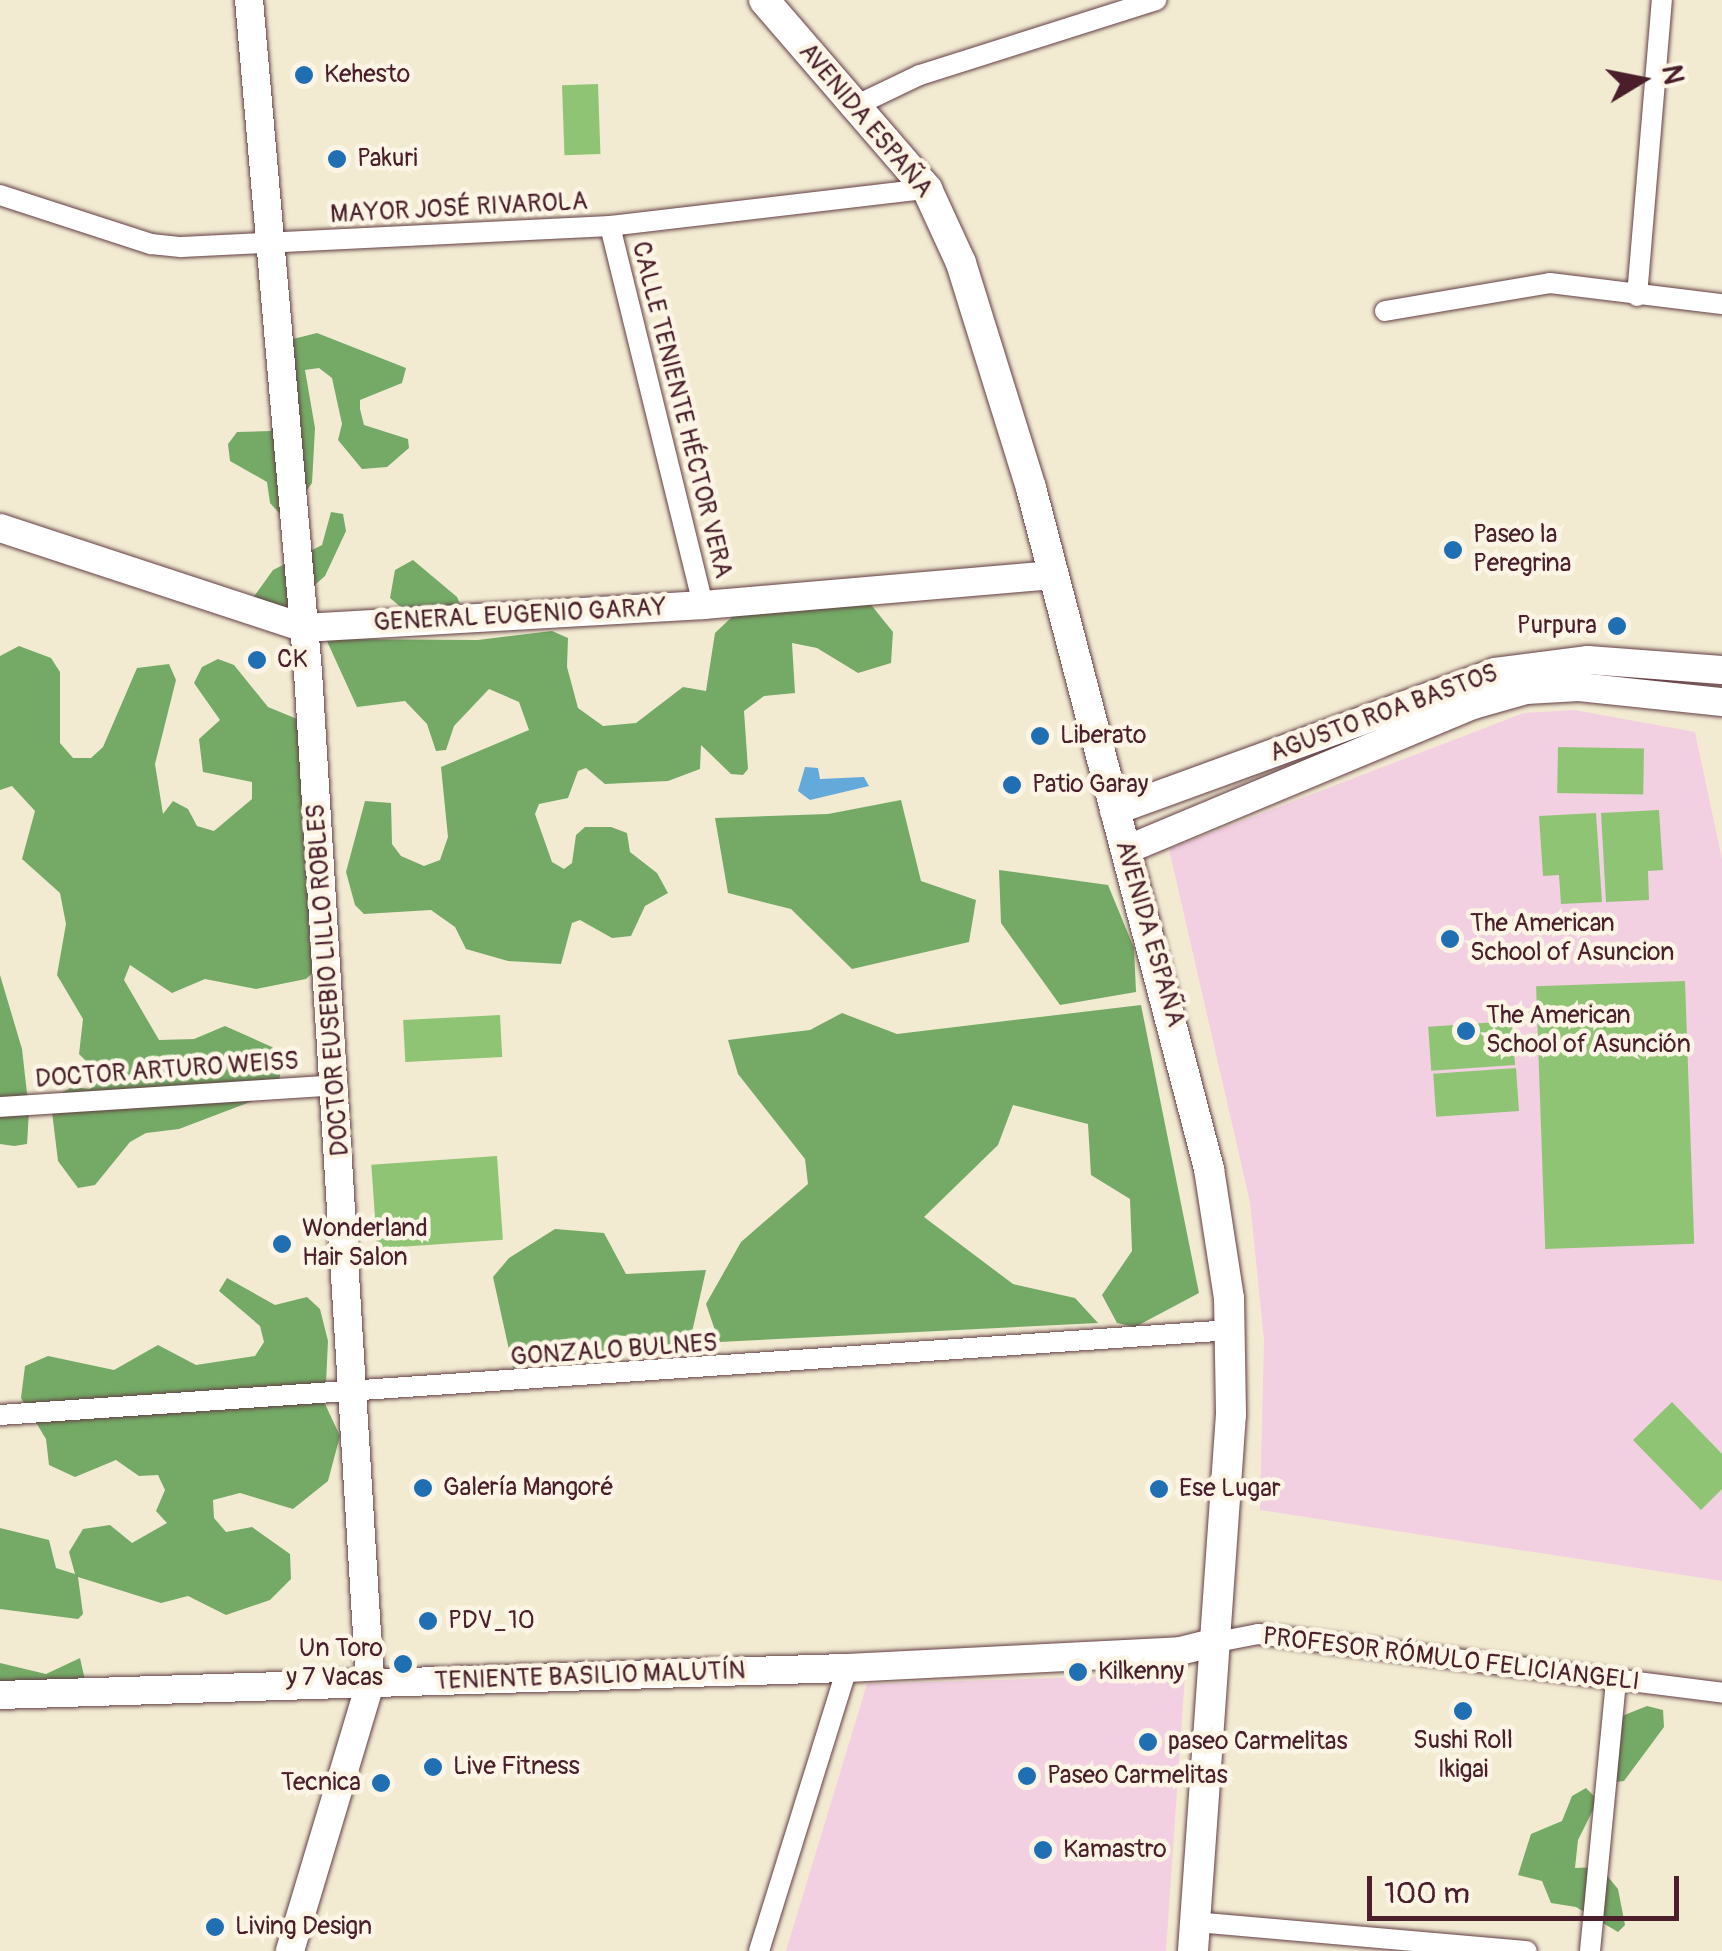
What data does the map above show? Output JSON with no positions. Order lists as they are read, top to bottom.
{
  "streets": {
    "main road": ["AVENIDA ESPAÑA"],
    "street": [
      "MAYOR JOSÉ RIVAROLA",
      "CALLE TENIENTE HÉCTOR VERA",
      "GENERAL EUGENIO GARAY",
      "AGUSTO ROA BASTOS",
      "DOCTOR EUSEBIO LILLO ROBLES",
      "DOCTOR ARTURO WEISS",
      "GONZALO BULNES",
      "PROFESOR RÓMULO FELICIANGELI",
      "TENIENTE BASILIO MALUTÍN"
    ]
  },
  "crossings": [
    ["AVENIDA ESPAÑA", "MAYOR JOSÉ RIVAROLA"],
    ["AVENIDA ESPAÑA", "GENERAL EUGENIO GARAY"],
    ["AVENIDA ESPAÑA", "AGUSTO ROA BASTOS"],
    ["AVENIDA ESPAÑA", "GONZALO BULNES"],
    ["AVENIDA ESPAÑA", "PROFESOR RÓMULO FELICIANGELI"],
    ["MAYOR JOSÉ RIVAROLA", "CALLE TENIENTE HÉCTOR VERA"],
    ["MAYOR JOSÉ RIVAROLA", "DOCTOR EUSEBIO LILLO ROBLES"],
    ["CALLE TENIENTE HÉCTOR VERA", "GENERAL EUGENIO GARAY"],
    ["GENERAL EUGENIO GARAY", "DOCTOR EUSEBIO LILLO ROBLES"],
    ["DOCTOR EUSEBIO LILLO ROBLES", "DOCTOR ARTURO WEISS"],
    ["DOCTOR EUSEBIO LILLO ROBLES", "GONZALO BULNES"],
    ["DOCTOR EUSEBIO LILLO ROBLES", "TENIENTE BASILIO MALUTÍN"],
    ["PROFESOR RÓMULO FELICIANGELI", "TENIENTE BASILIO MALUTÍN"]
  ],
  "places": [
    "Kehesto",
    "Pakuri",
    "Paseo la Peregrina",
    "Purpura",
    "CK",
    "Liberato",
    "Patio Garay",
    "The American School of Asuncion",
    "The American School of Asunción",
    "Wonderland Hair Salon",
    "Galería Mangoré",
    "Ese Lugar",
    "PDV_10",
    "Un Toro y 7 Vacas",
    "Kilkenny",
    "Sushi Roll Ikigai",
    "paseo Carmelitas",
    "Live Fitness",
    "Paseo Carmelitas",
    "Tecnica",
    "Kamastro",
    "Living Design"
  ],
  "scale_bar": "100 m",
  "north": "right"
}
